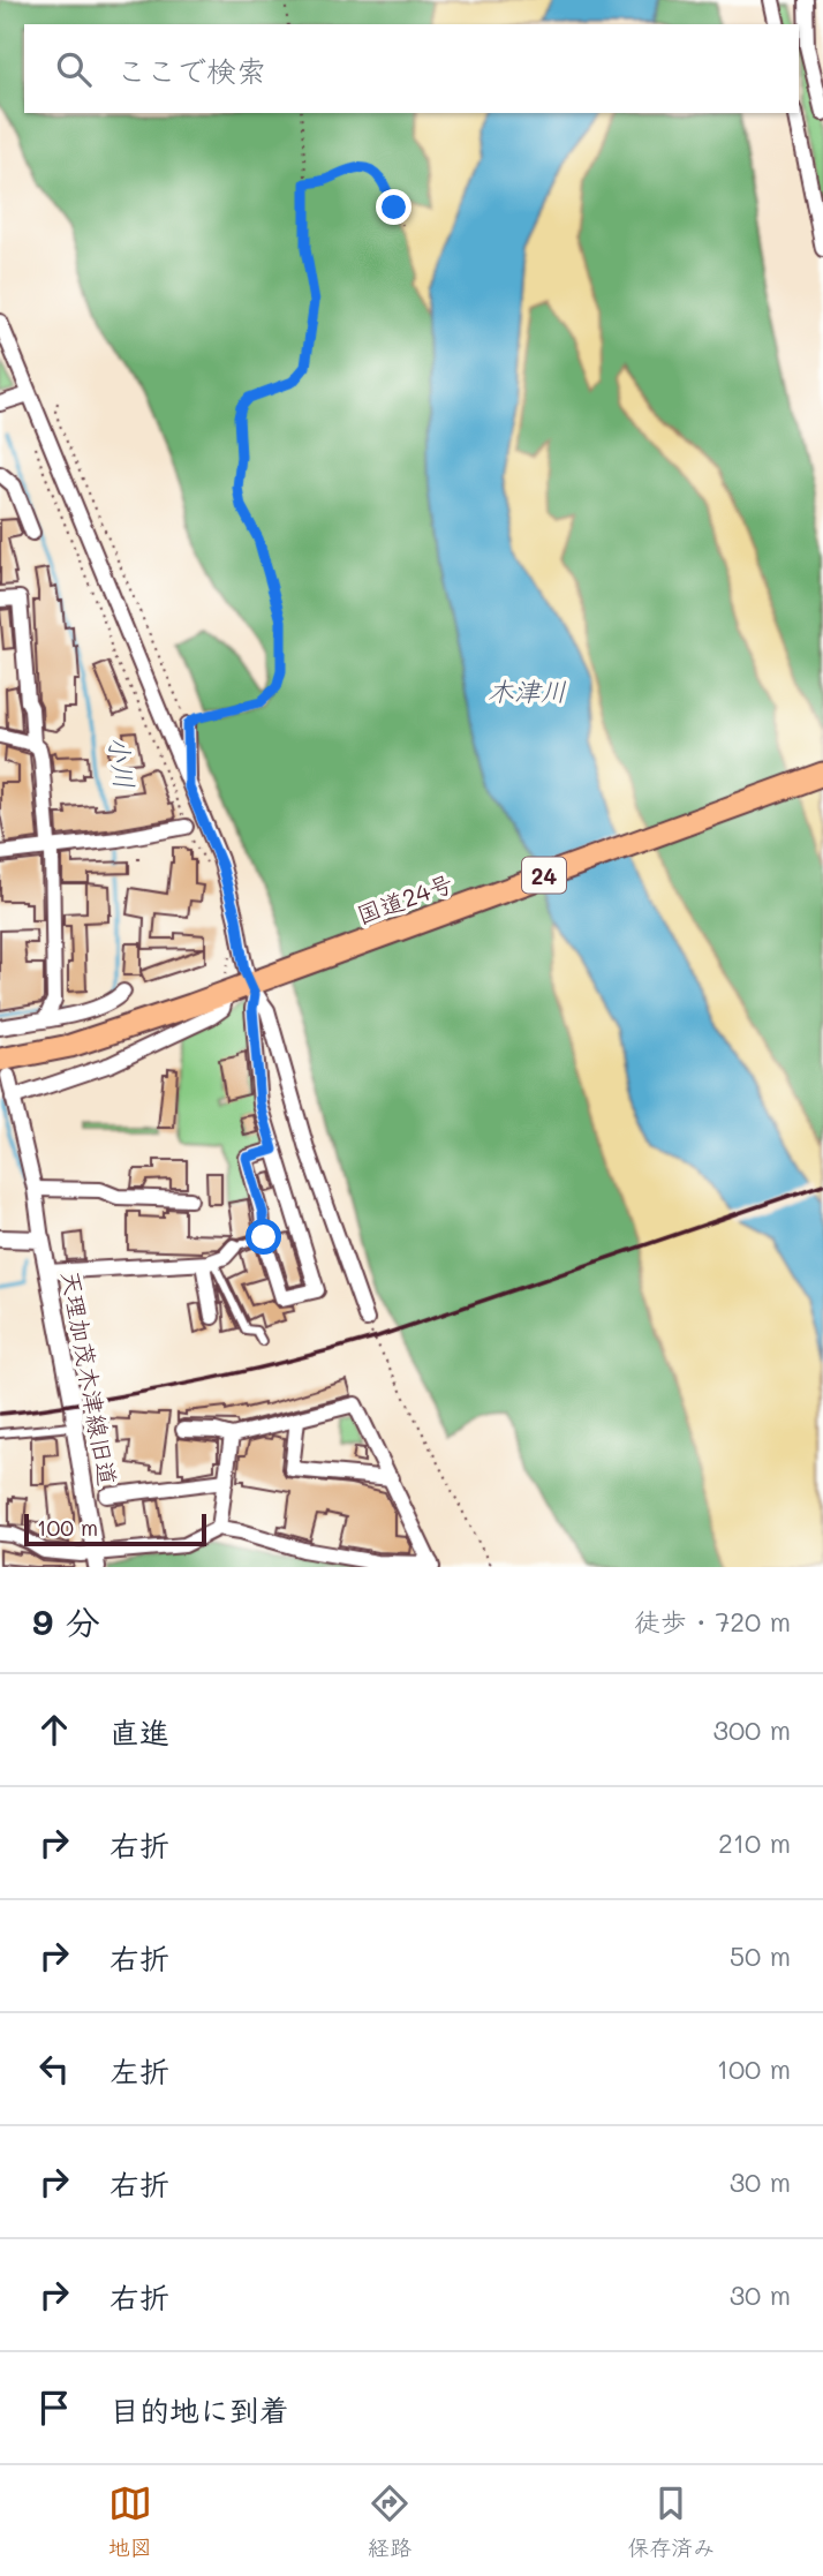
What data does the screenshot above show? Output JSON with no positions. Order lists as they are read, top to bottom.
{
  "streets": {
    "highway": ["24", "国道24号"],
    "street": ["天理加茂木津線旧道"]
  },
  "water": ["木津川", "小川"],
  "scale_bar": "100 m",
  "page": {
    "search": "ここで検索",
    "scale": "100 m",
    "heading": ["9 分", "徒歩 · 720 m"],
    "list": [
      ["直進", "300 m"],
      ["右折", "210 m"],
      ["右折", "50 m"],
      ["左折", "100 m"],
      ["右折", "30 m"],
      ["右折", "30 m"],
      "目的地に到着"
    ],
    "nav": ["地図", "経路", "保存済み"]
  }
}
